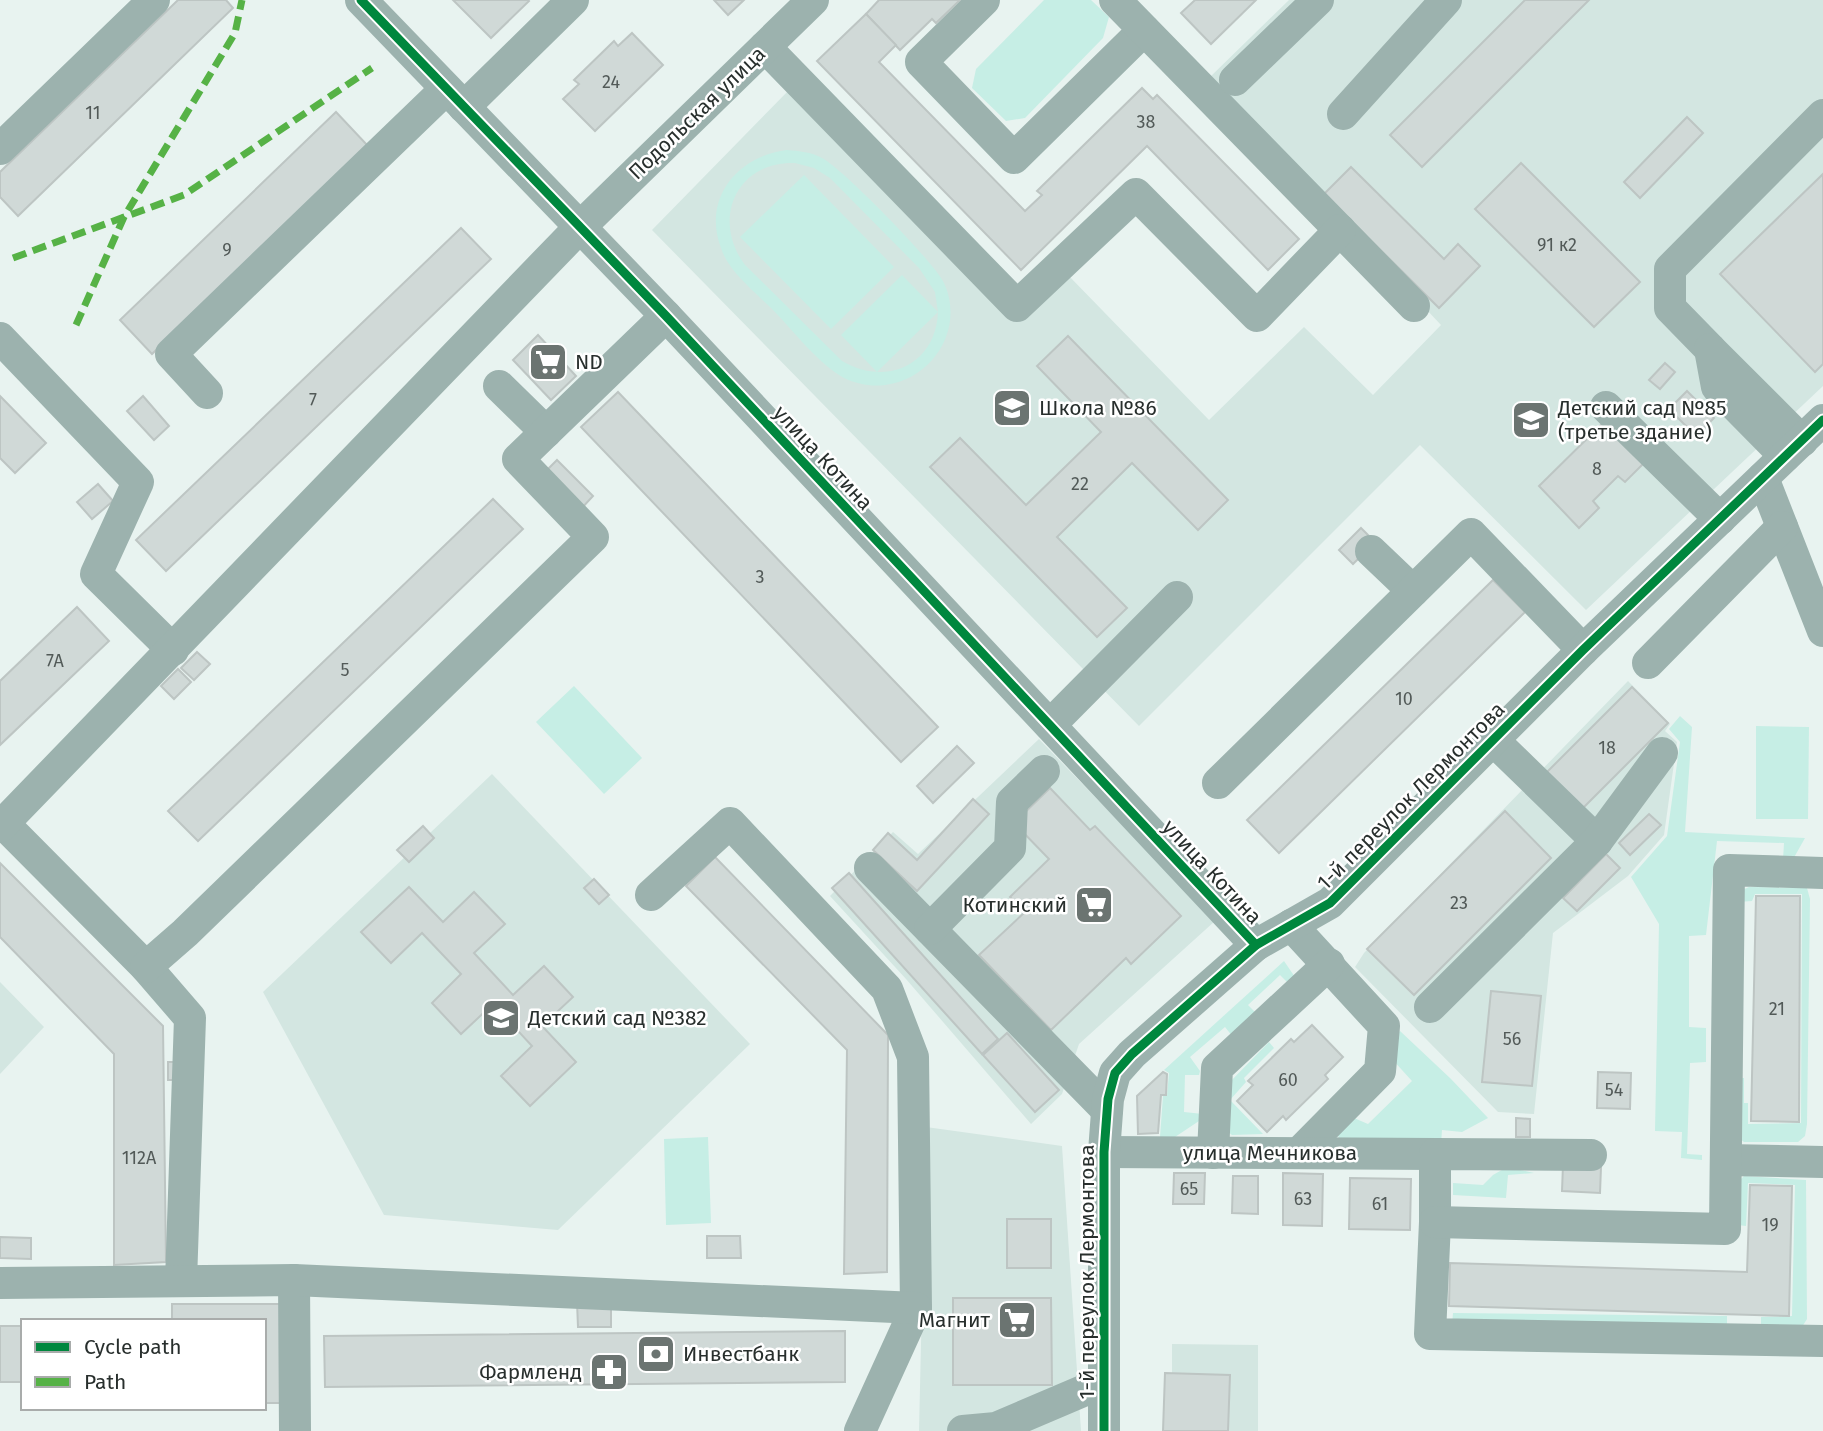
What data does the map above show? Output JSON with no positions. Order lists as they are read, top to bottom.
{
  "streets": {
    "street": [
      "Подольская улица",
      "улица Котина",
      "1-й переулок Лермонтова",
      "улица Мечникова"
    ]
  },
  "crossings": [
    ["Подольская улица", "улица Котина"],
    ["улица Котина", "1-й переулок Лермонтова"],
    ["1-й переулок Лермонтова", "улица Мечникова"]
  ],
  "places": {
    "supermarket": ["ND", "Котинский", "Магнит"],
    "school or university": ["Школа №86", "Детский сад №85 (третье здание)", "Детский сад №382"],
    "bank": ["Инвестбанк"],
    "pharmacy": ["Фармленд"]
  },
  "house_numbers": [
    "24",
    "11",
    "38",
    "91 к2",
    "9",
    "7",
    "8",
    "22",
    "3",
    "7А",
    "5",
    "10",
    "18",
    "23",
    "21",
    "56",
    "60",
    "54",
    "112А",
    "65",
    "63",
    "61",
    "19"
  ],
  "legend": ["Cycle path", "Path"]
}
